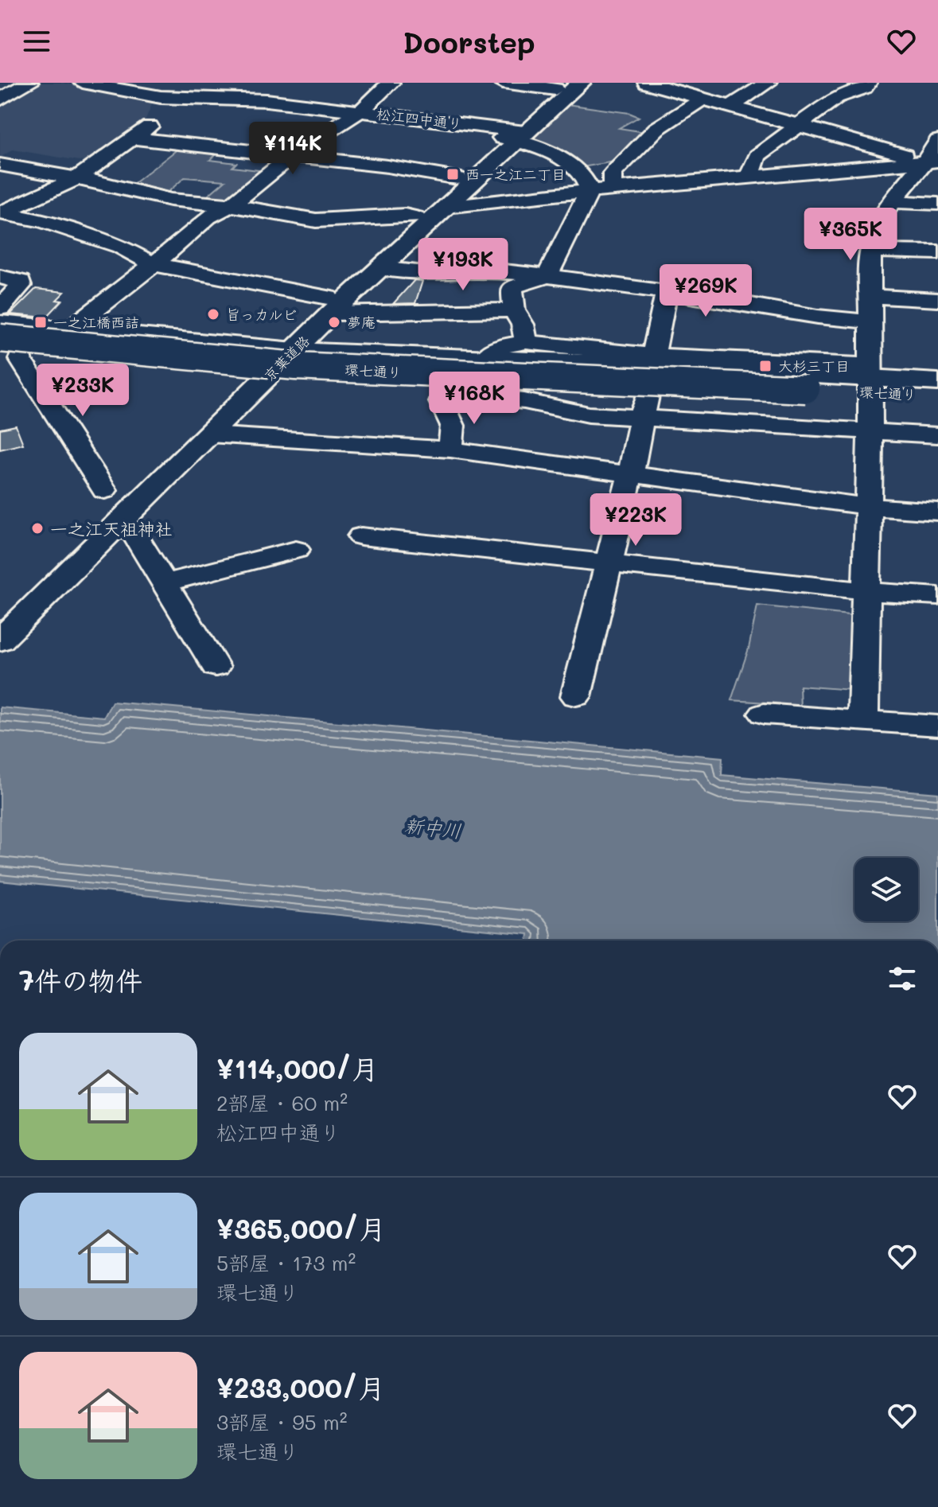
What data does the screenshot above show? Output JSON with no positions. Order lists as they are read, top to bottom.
{
  "streets": {
    "main road": ["京葉道路", "環七通り"],
    "street": ["松江四中通り"]
  },
  "crossings": [
    ["松江四中通り", "京葉道路"]
  ],
  "water": ["新中川"],
  "places": {
    "transit": ["西一之江二丁目", "一之江橋西詰", "大杉三丁目"],
    "other": ["旨っカルビ", "夢庵", "一之江天祖神社"]
  },
  "page": {
    "header": "Doorstep",
    "price": [
      "¥114K",
      "¥365K",
      "¥193K",
      "¥269K",
      "¥233K",
      "¥168K",
      "¥223K"
    ],
    "heading": "7件の物件",
    "list": [
      {
        "name": "¥114,000/月",
        "note": "2部屋 · 60 m² · 松江四中通り"
      },
      {
        "name": "¥365,000/月",
        "note": "5部屋 · 173 m² · 環七通り"
      },
      {
        "name": "¥233,000/月",
        "note": "3部屋 · 95 m² · 環七通り"
      }
    ]
  }
}
